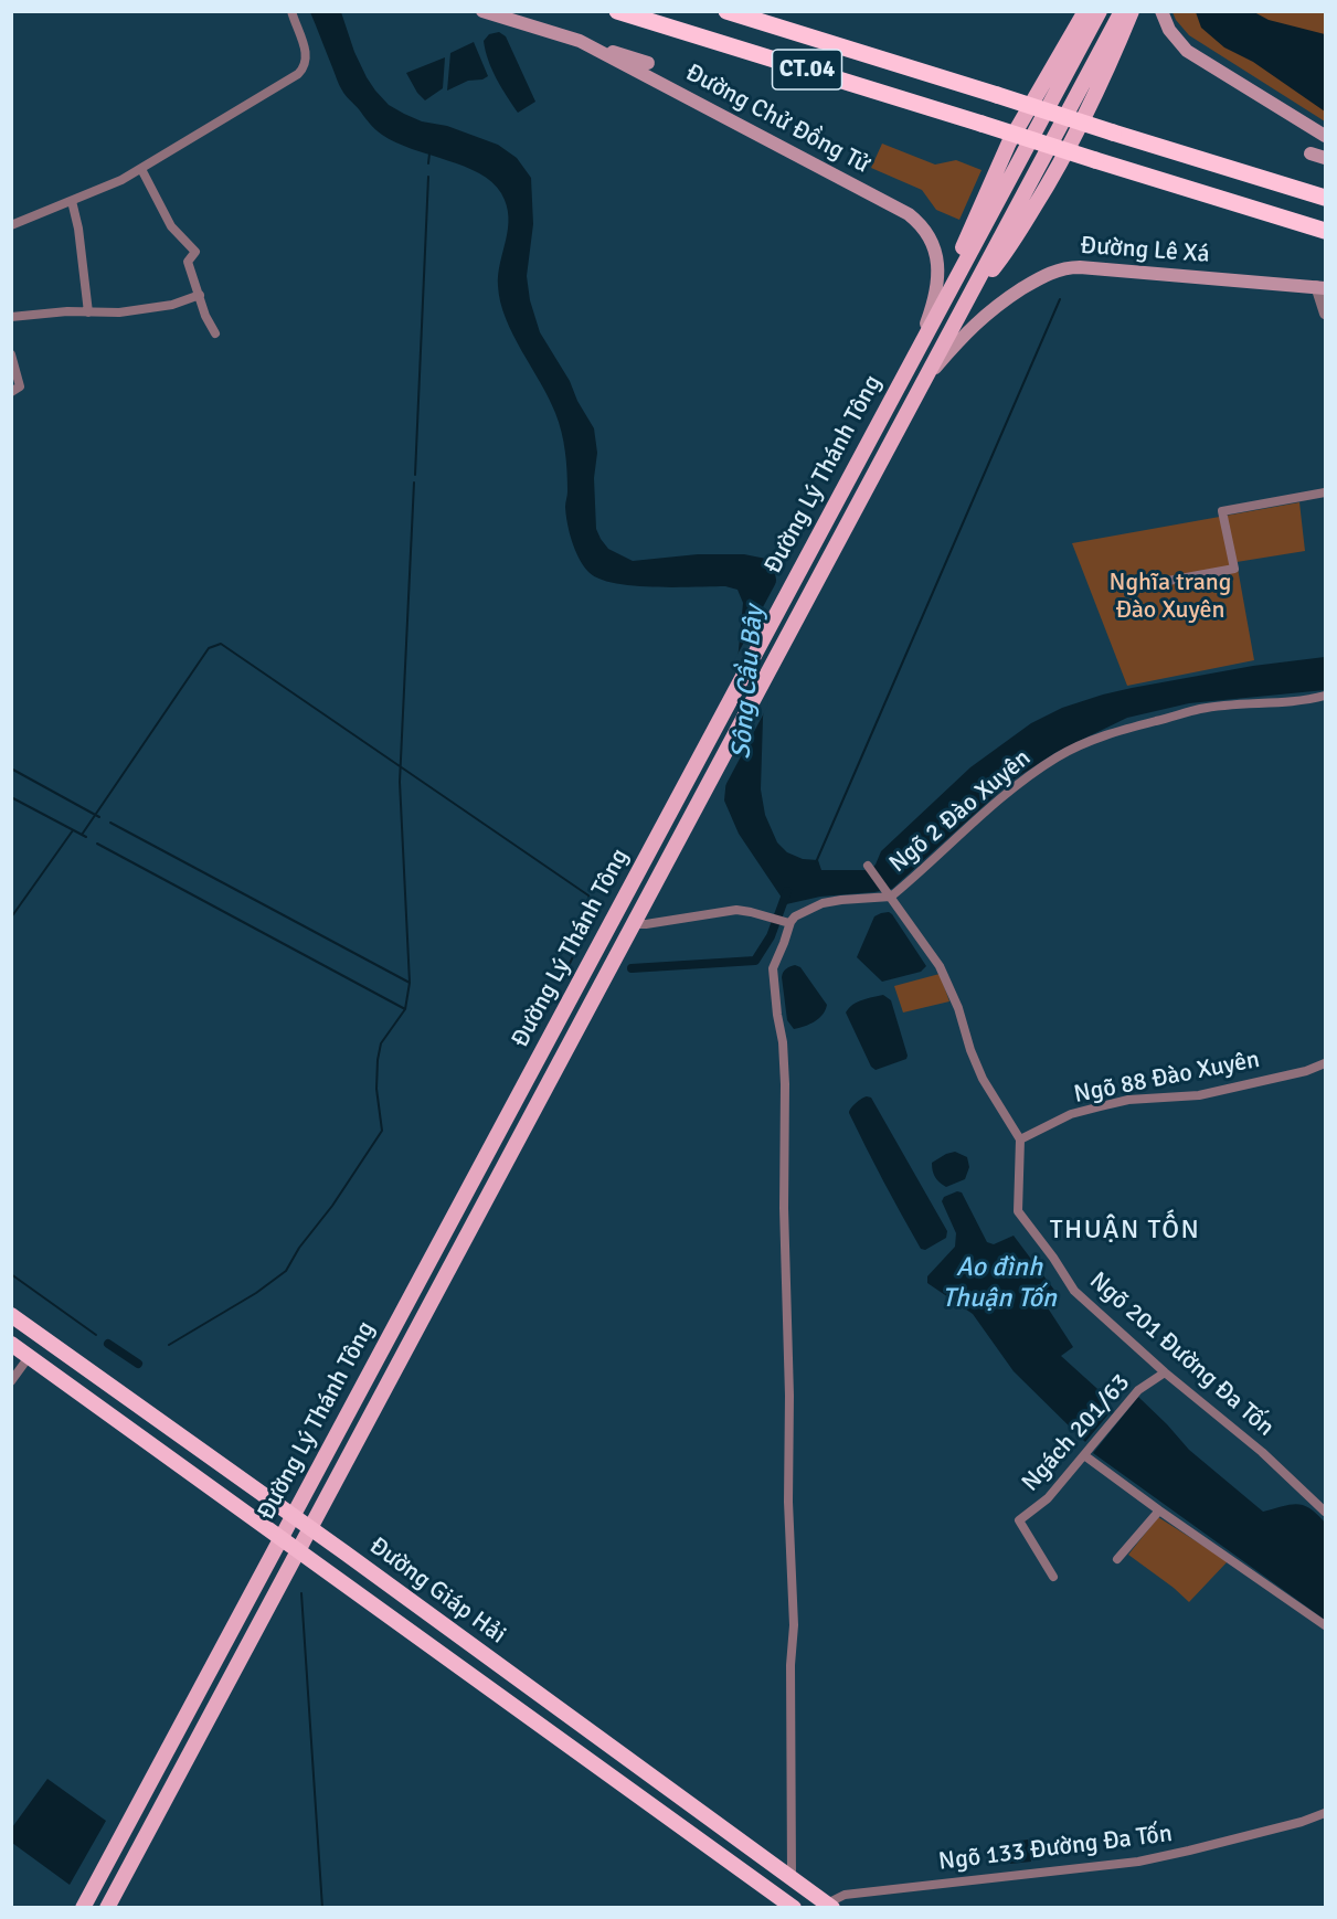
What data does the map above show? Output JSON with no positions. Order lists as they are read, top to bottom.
{
  "streets": {
    "highway": ["CT.04", "Đường Giáp Hải"],
    "main road": ["Đường Chử Đồng Tử", "Đường Lê Xá", "Đường Lý Thánh Tông"],
    "street": [
      "Ngõ 2 Đào Xuyên",
      "Ngõ 88 Đào Xuyên",
      "Ngõ 201 Đường Đa Tốn",
      "Ngách 201/63",
      "Ngõ 133 Đường Đa Tốn"
    ]
  },
  "crossings": [
    ["Đường Chử Đồng Tử", "Đường Lý Thánh Tông"],
    ["Đường Lê Xá", "Đường Lý Thánh Tông"],
    ["Đường Lý Thánh Tông", "Đường Giáp Hải"],
    ["Ngõ 88 Đào Xuyên", "Ngõ 201 Đường Đa Tốn"],
    ["Ngõ 201 Đường Đa Tốn", "Ngách 201/63"],
    ["Đường Giáp Hải", "Ngõ 133 Đường Đa Tốn"]
  ],
  "districts": ["THUẬN TỐN"],
  "water": ["Sông Cầu Bây", "Ao đình Thuận Tốn"],
  "parks": ["Nghĩa trang Đào Xuyên"]
}
